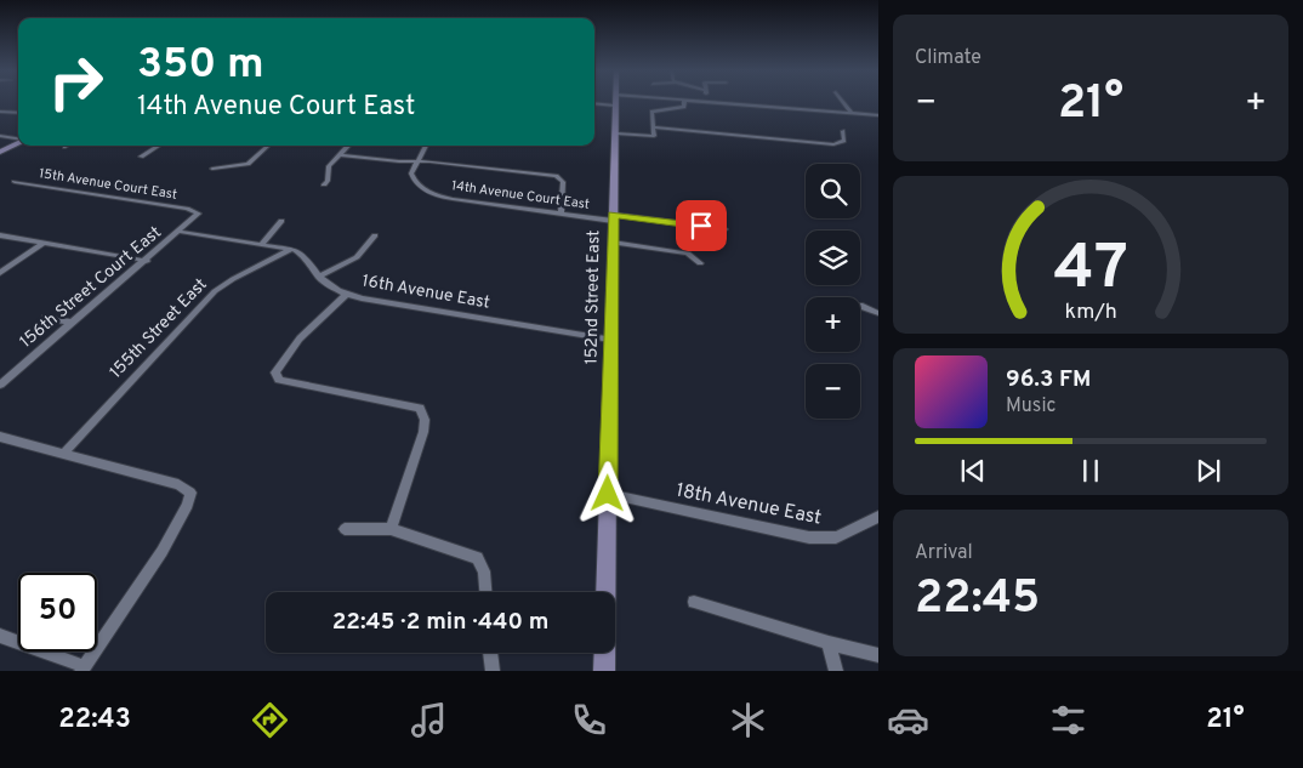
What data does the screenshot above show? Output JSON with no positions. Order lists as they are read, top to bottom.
{
  "streets": {
    "main road": ["152nd Street East"],
    "street": [
      "15th Avenue Court East",
      "14th Avenue Court East",
      "156th Street Court East",
      "16th Avenue East",
      "155th Street East",
      "18th Avenue East"
    ]
  },
  "crossings": [
    ["15th Avenue Court East", "156th Street Court East"],
    ["14th Avenue Court East", "152nd Street East"],
    ["16th Avenue East", "152nd Street East"],
    ["16th Avenue East", "155th Street East"],
    ["152nd Street East", "18th Avenue East"]
  ],
  "page": {
    "tile": [
      "Climate",
      ["Arrival", "22:45"]
    ],
    "turn": ["350 m", "14th Avenue Court East"],
    "heat": ["−", "21°", "+"],
    "map_buttons": ["+", "−"],
    "song": ["96.3 FM", "Music"],
    "limit": "50",
    "trip": "22:45 · 2 min · 440 m",
    "tabs": ["22:43", "21°"],
    "gauge": ["47", "km/h"]
  }
}
